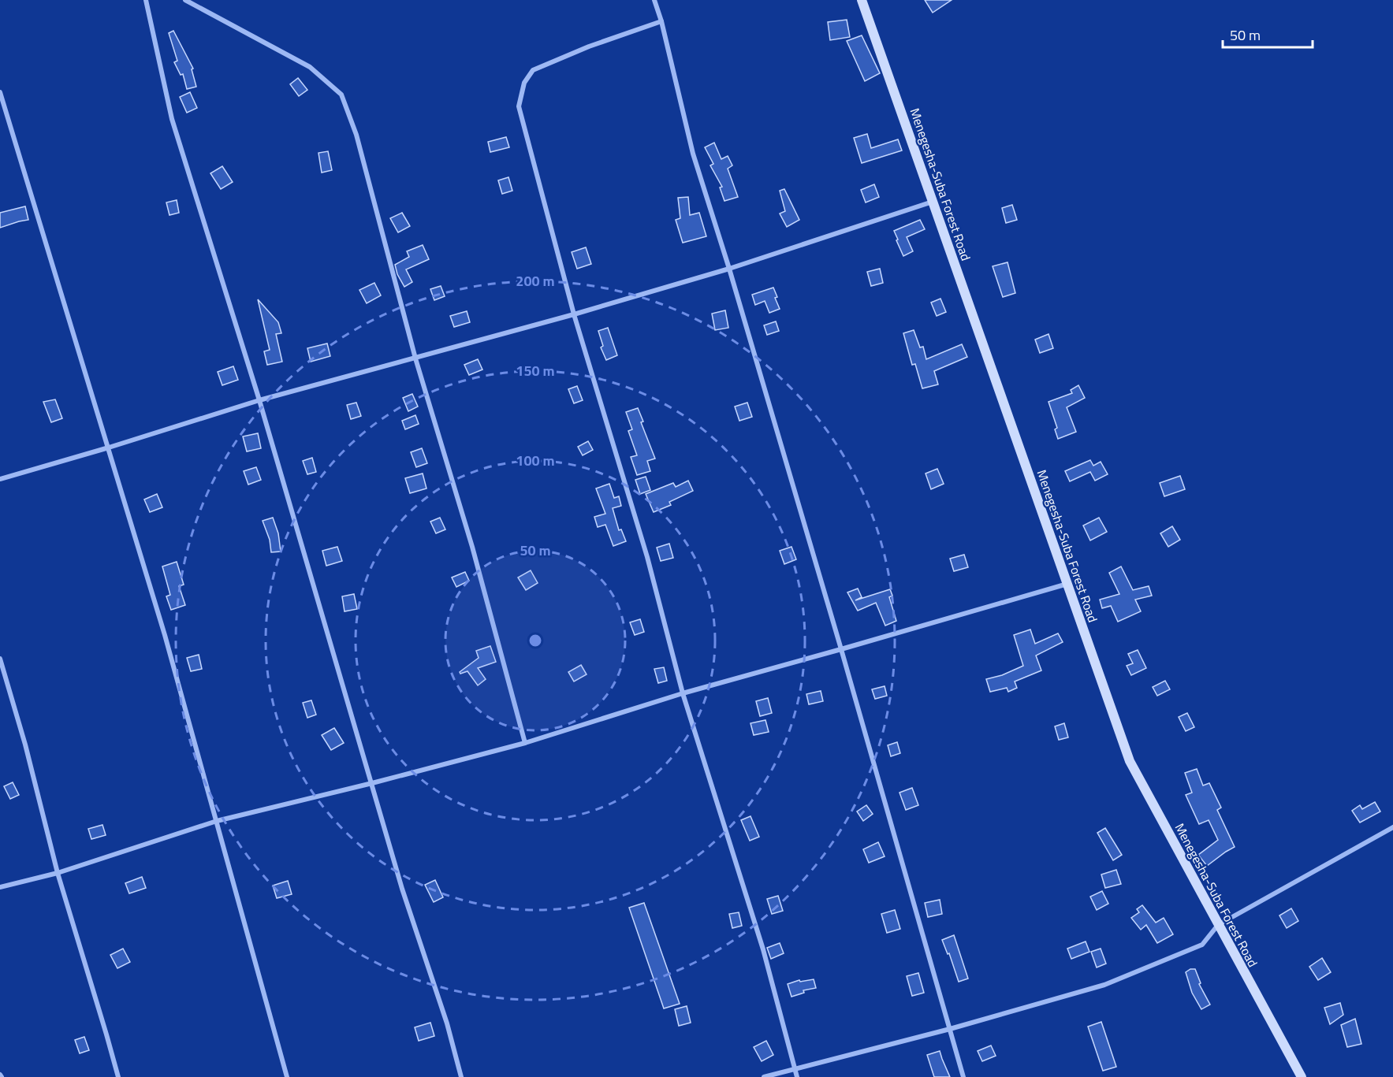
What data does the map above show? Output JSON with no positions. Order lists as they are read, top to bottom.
{
  "streets": {
    "street": ["Menegesha-Suba Forest Road"]
  },
  "scale_bar": "50 m",
  "rings": [
    "200 m",
    "150 m",
    "100 m",
    "50 m"
  ]
}
